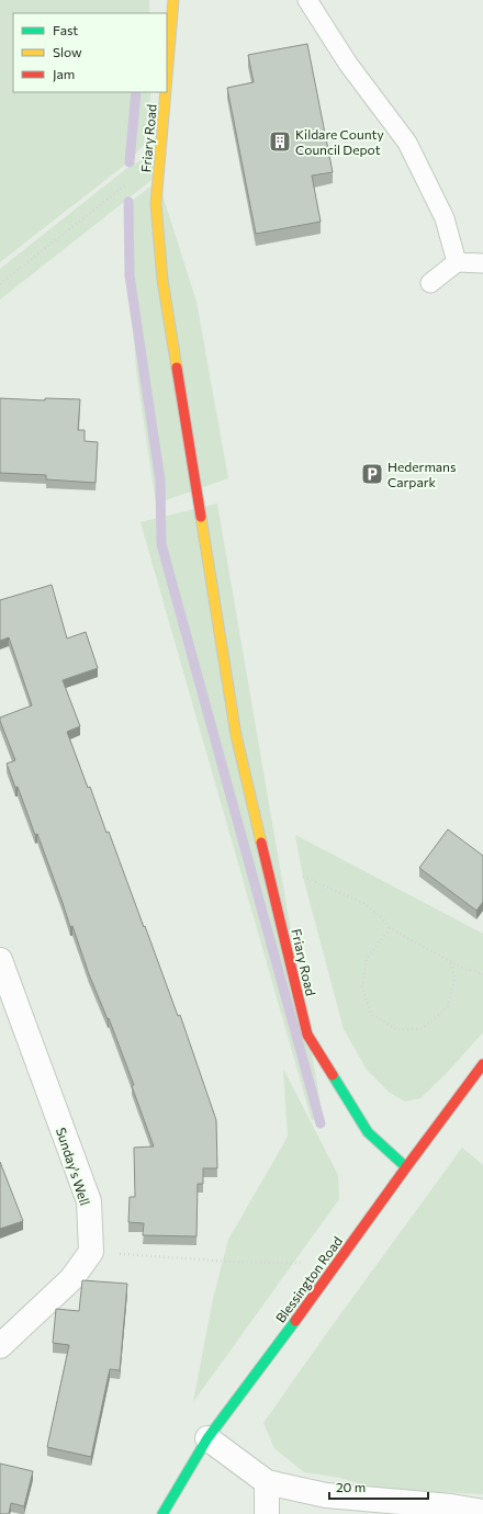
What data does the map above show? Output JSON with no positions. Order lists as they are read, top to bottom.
{
  "streets": {
    "street": ["Friary Road", "Sunday's Well", "Blessington Road"]
  },
  "crossings": [
    ["Friary Road", "Blessington Road"]
  ],
  "places": {
    "building": ["Kildare County Council Depot"],
    "parking": ["Hedermans Carpark"]
  },
  "legend": ["Fast", "Slow", "Jam"],
  "scale_bar": "20 m"
}
